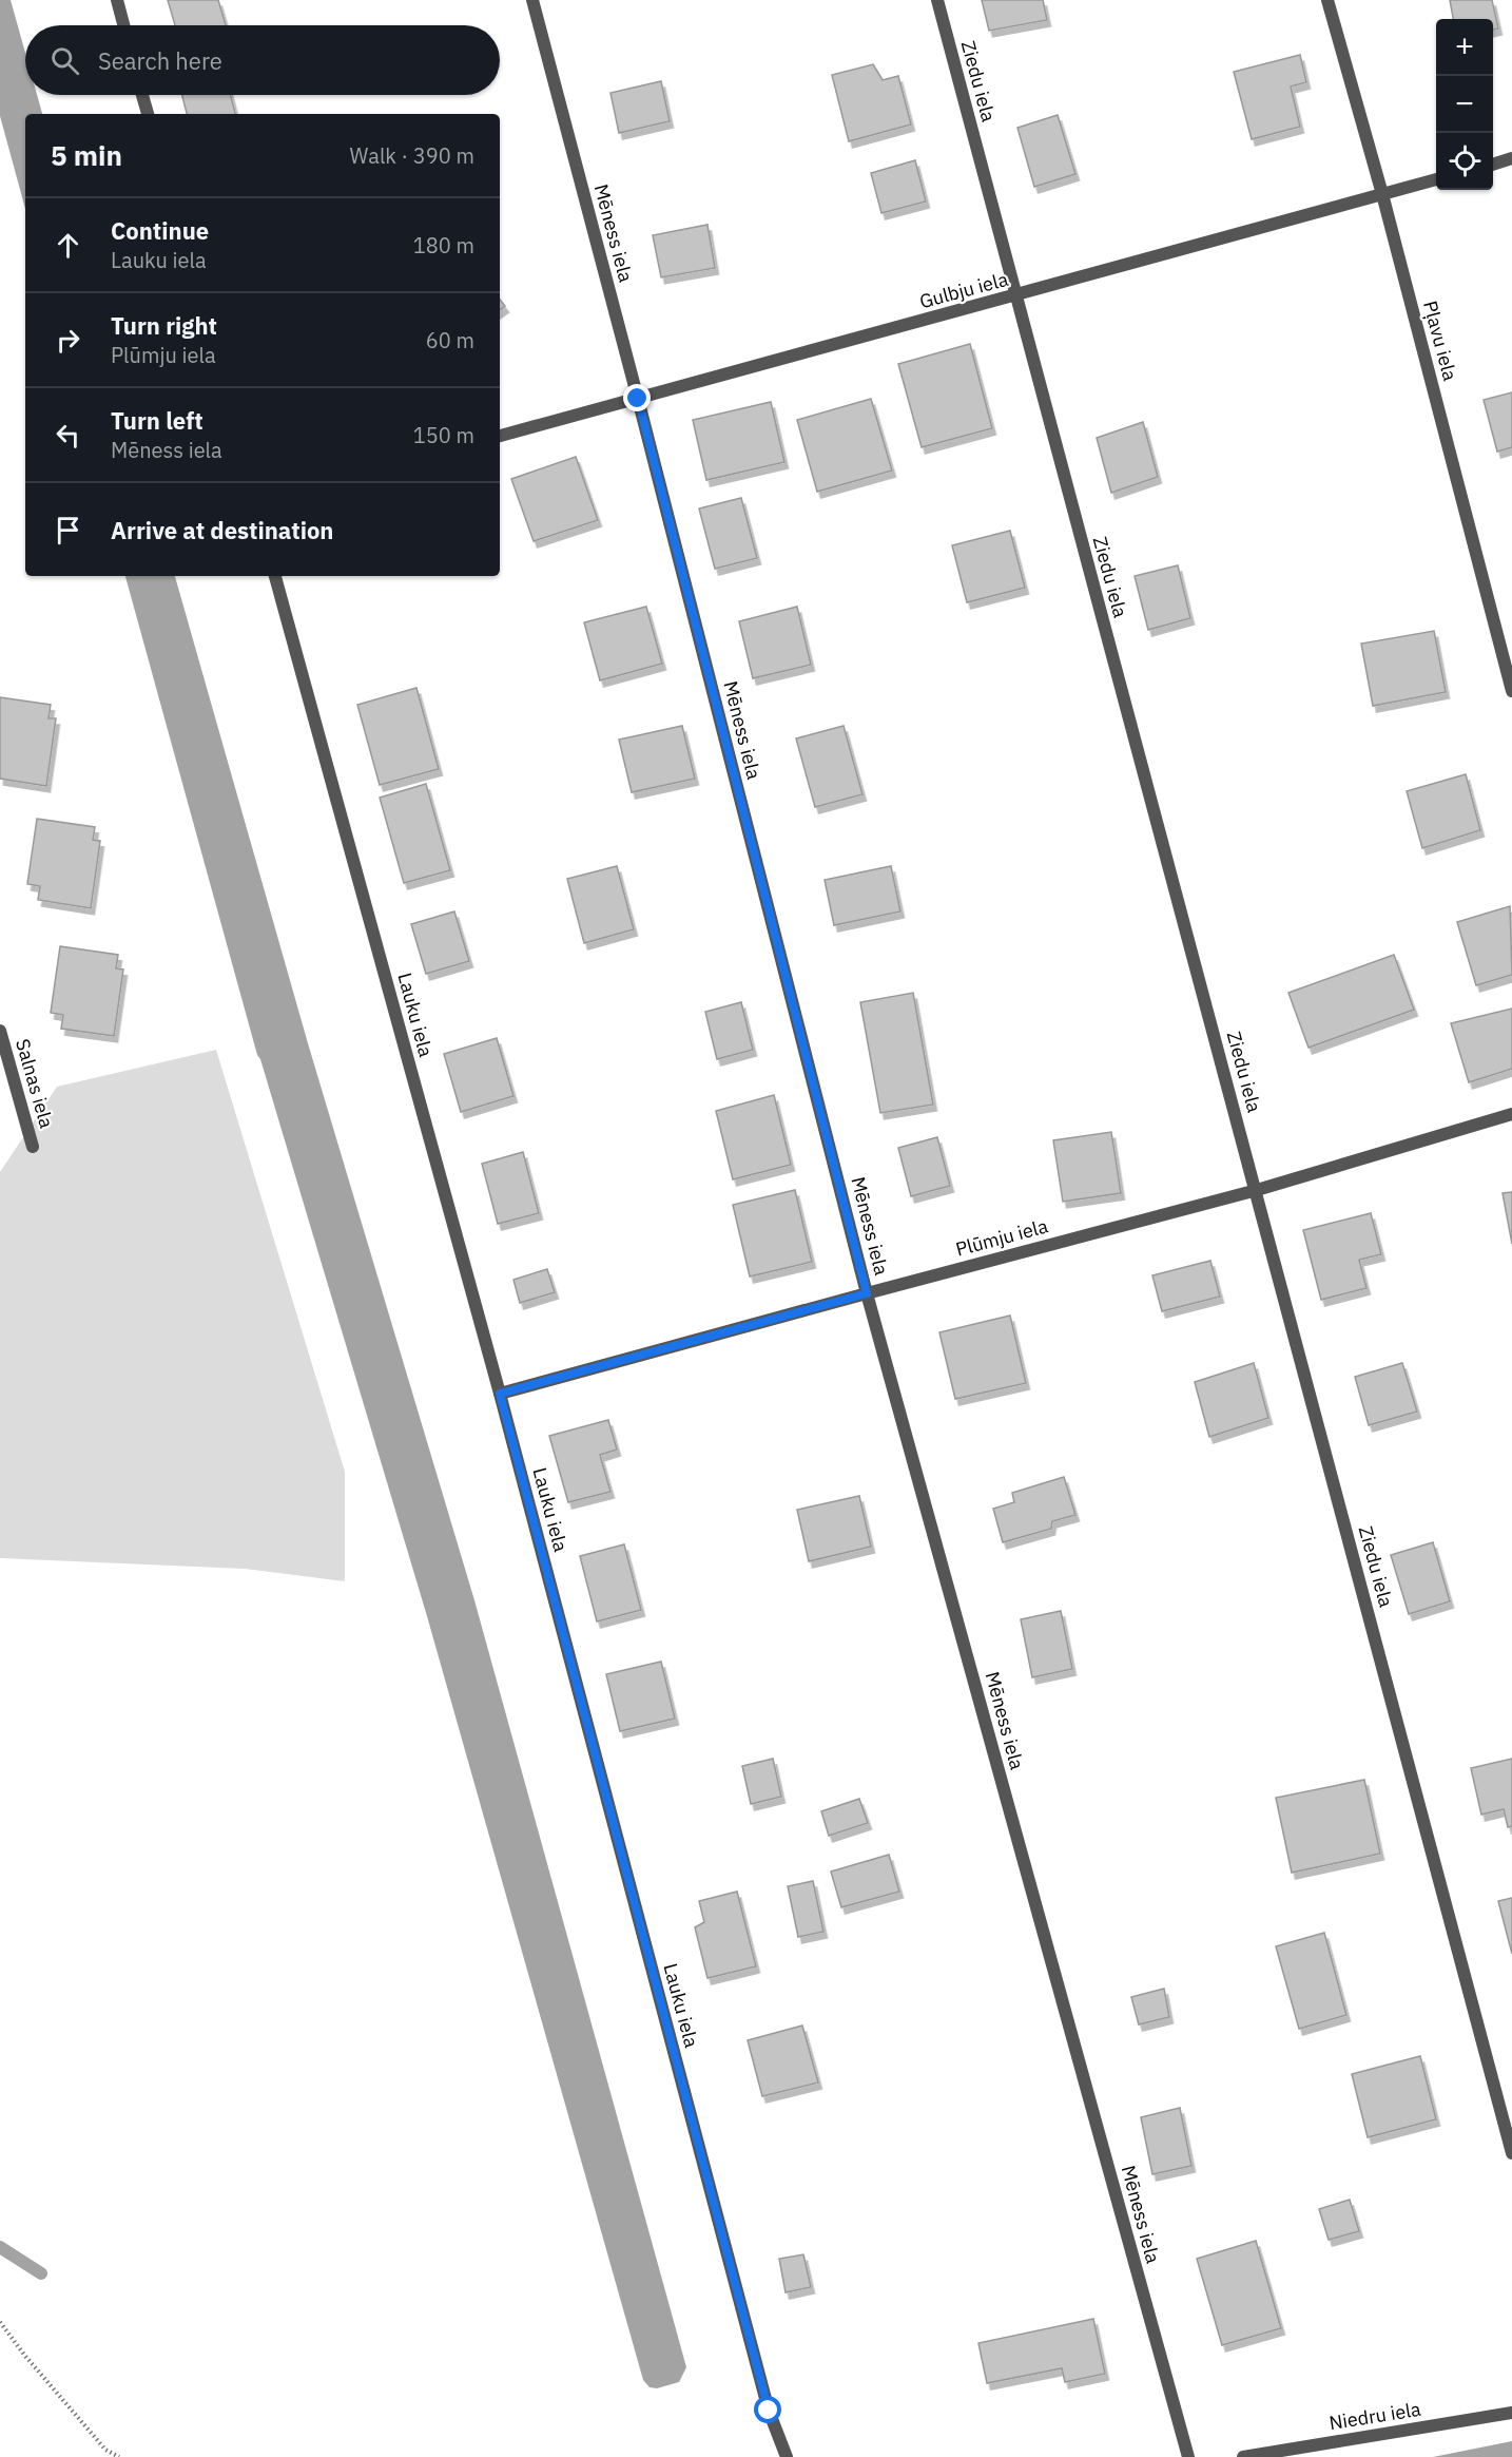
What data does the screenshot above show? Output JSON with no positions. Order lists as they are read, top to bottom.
{
  "streets": {
    "street": [
      "Ziedu iela",
      "Mēness iela",
      "Gulbju iela",
      "Pļavu iela",
      "Lauku iela",
      "Salnas iela",
      "Plūmju iela",
      "Niedru iela"
    ]
  },
  "crossings": [
    ["Ziedu iela", "Gulbju iela"],
    ["Ziedu iela", "Plūmju iela"],
    ["Mēness iela", "Gulbju iela"],
    ["Mēness iela", "Plūmju iela"],
    ["Gulbju iela", "Pļavu iela"],
    ["Lauku iela", "Plūmju iela"]
  ],
  "page": {
    "map_buttons": ["+", "−"],
    "search": "Search here",
    "heading": ["5 min", "Walk · 390 m"],
    "list": [
      ["Continue", "Lauku iela", "180 m"],
      ["Turn right", "Plūmju iela", "60 m"],
      ["Turn left", "Mēness iela", "150 m"],
      "Arrive at destination"
    ]
  }
}
